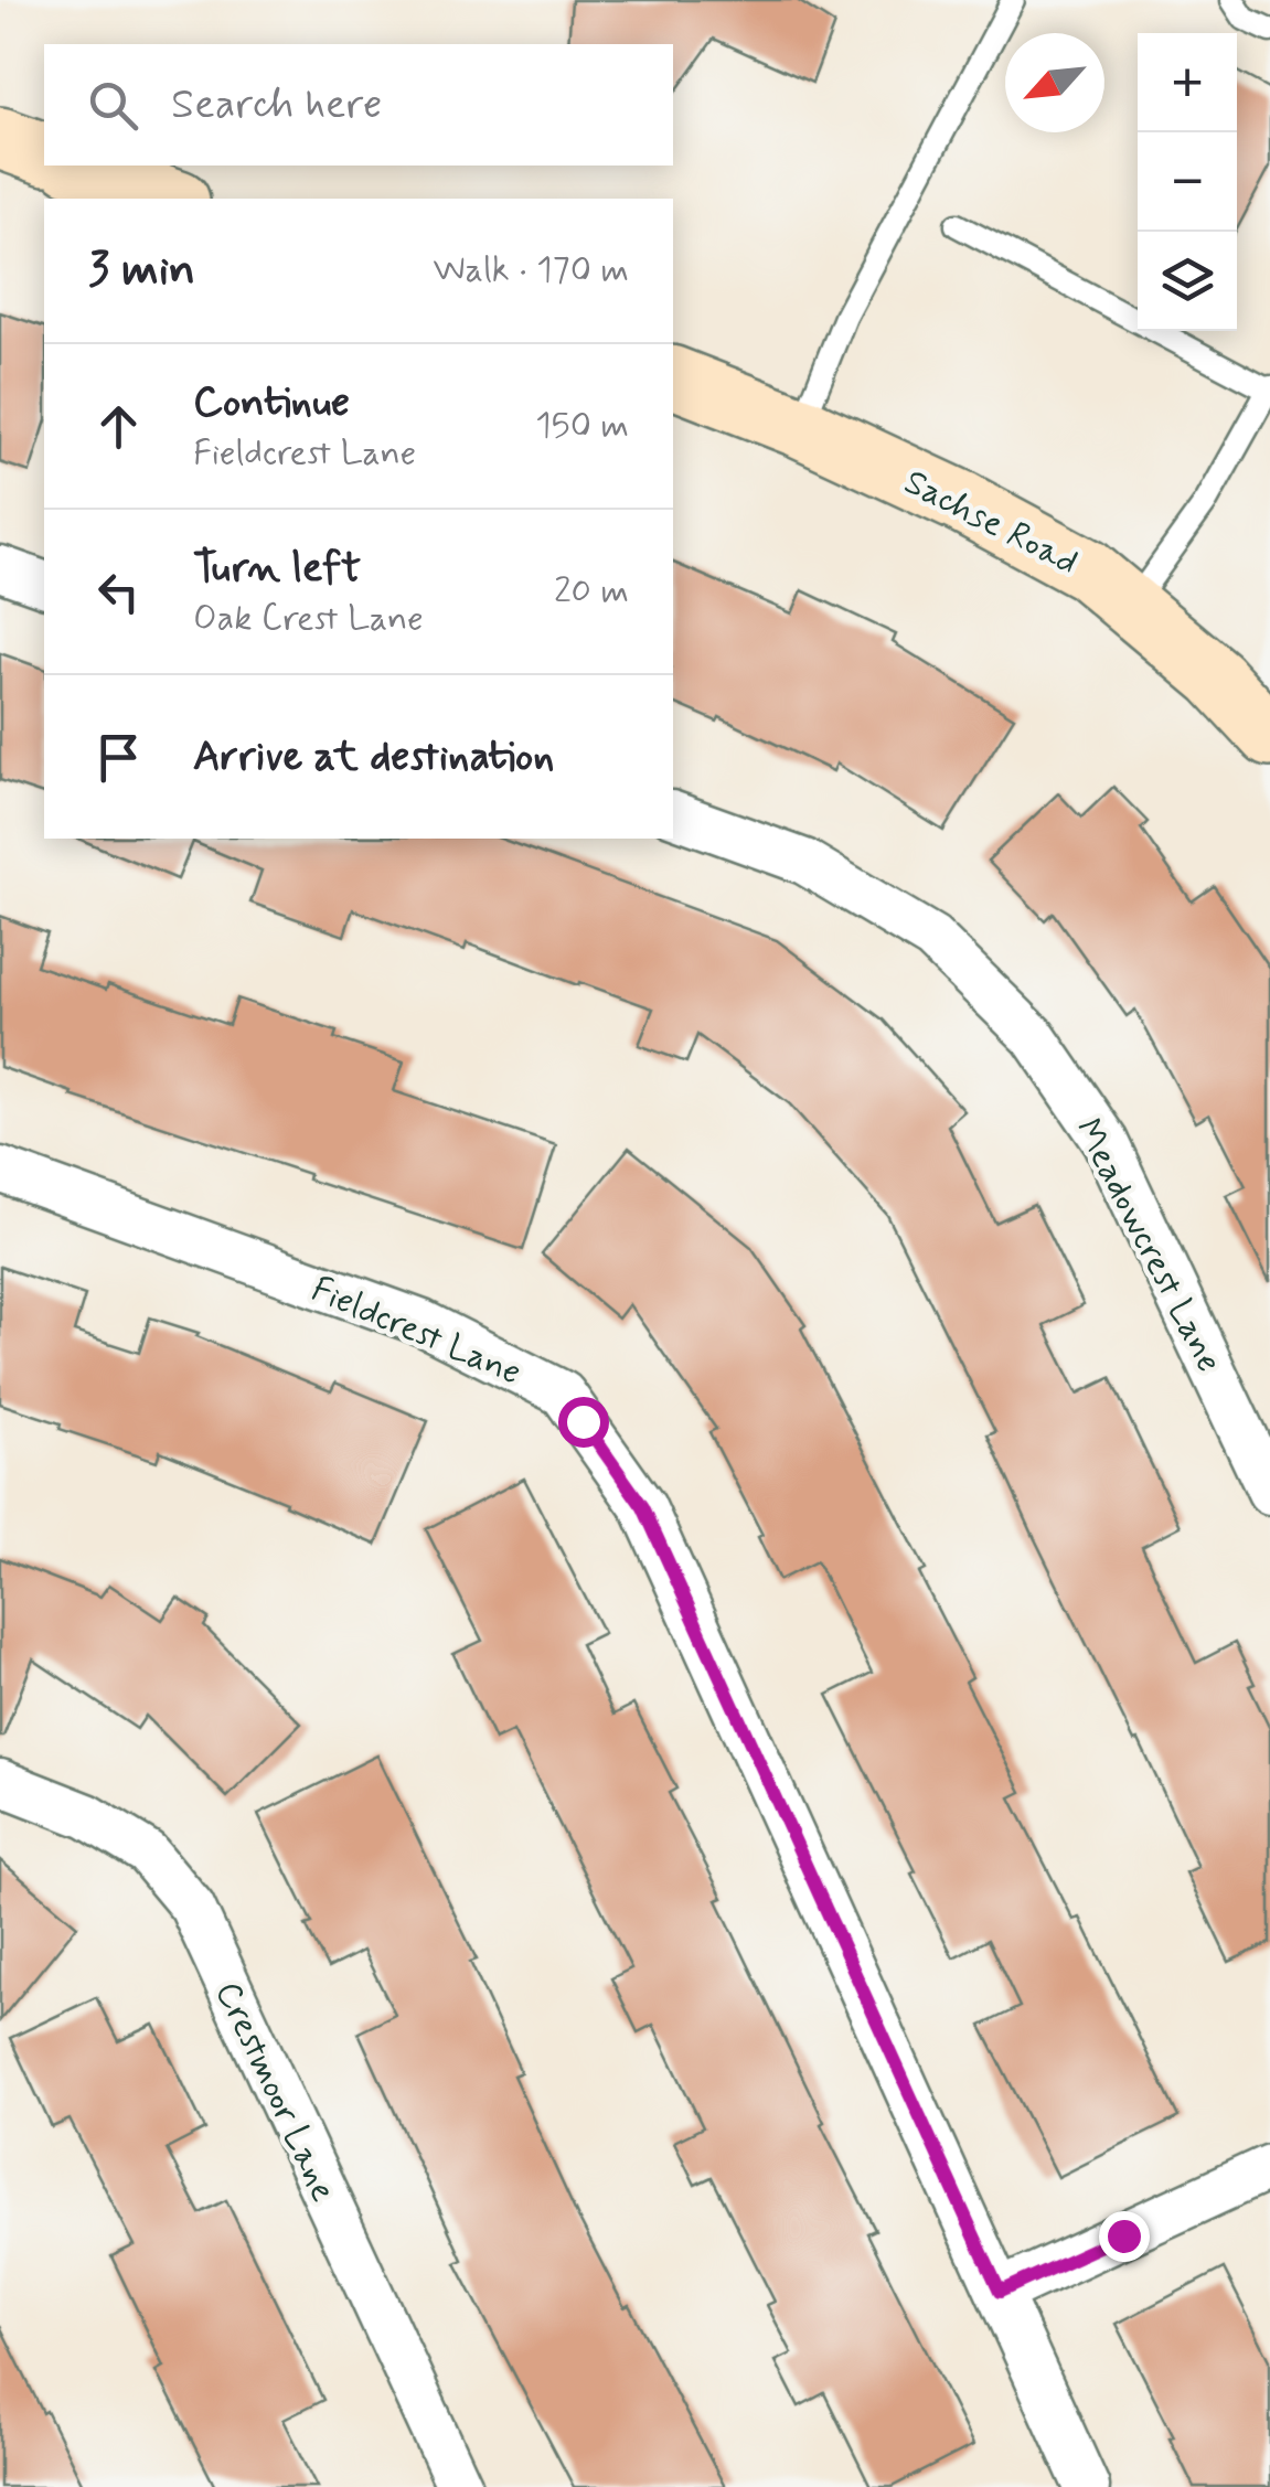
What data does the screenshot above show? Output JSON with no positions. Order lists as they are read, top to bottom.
{
  "streets": {
    "main road": ["Sachse Road"],
    "street": ["Meadowcrest Lane", "Fieldcrest Lane", "Crestmoor Lane"]
  },
  "north": "bottom left",
  "page": {
    "map_buttons": ["+", "−"],
    "search": "Search here",
    "heading": ["3 min", "Walk · 170 m"],
    "list": [
      ["Continue", "Fieldcrest Lane", "150 m"],
      ["Turn left", "Oak Crest Lane", "20 m"],
      "Arrive at destination"
    ]
  }
}
